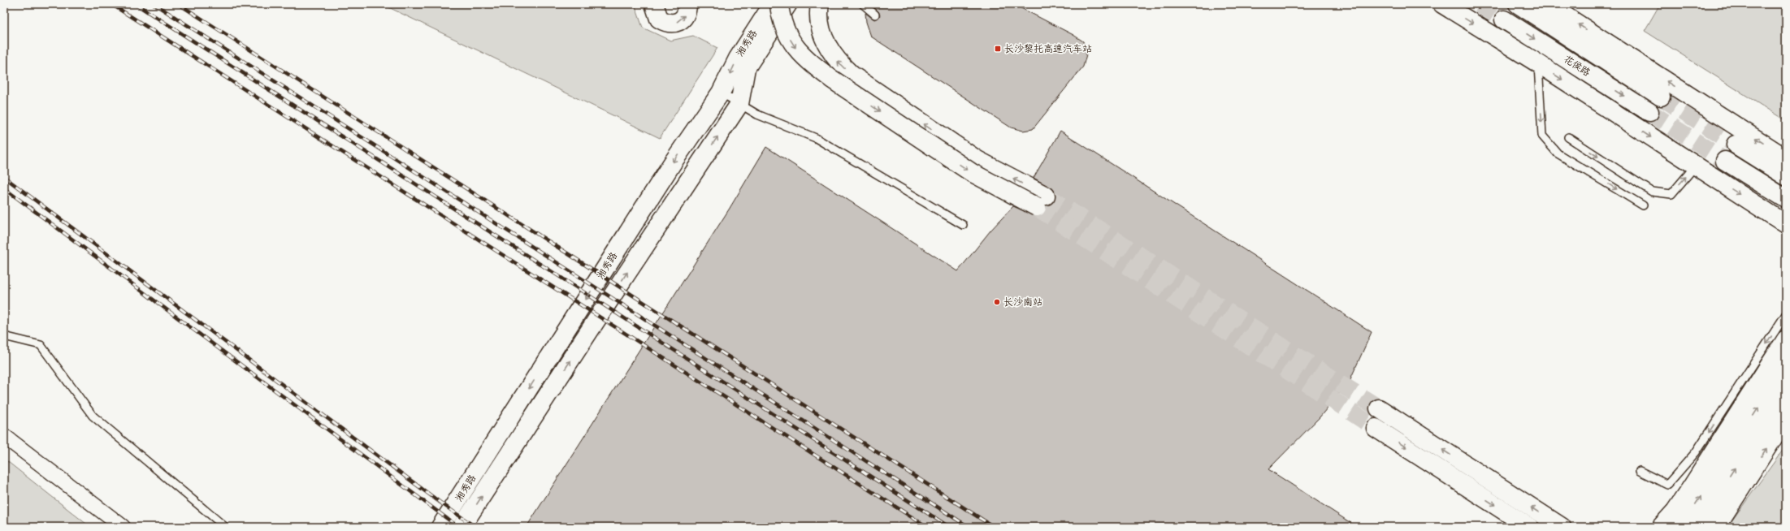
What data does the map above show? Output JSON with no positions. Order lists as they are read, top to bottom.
{
  "streets": {
    "main road": ["湘秀路", "花侯路"]
  },
  "places": {
    "transit": ["长沙黎托高速汽车站"],
    "other": ["长沙南站"]
  }
}
